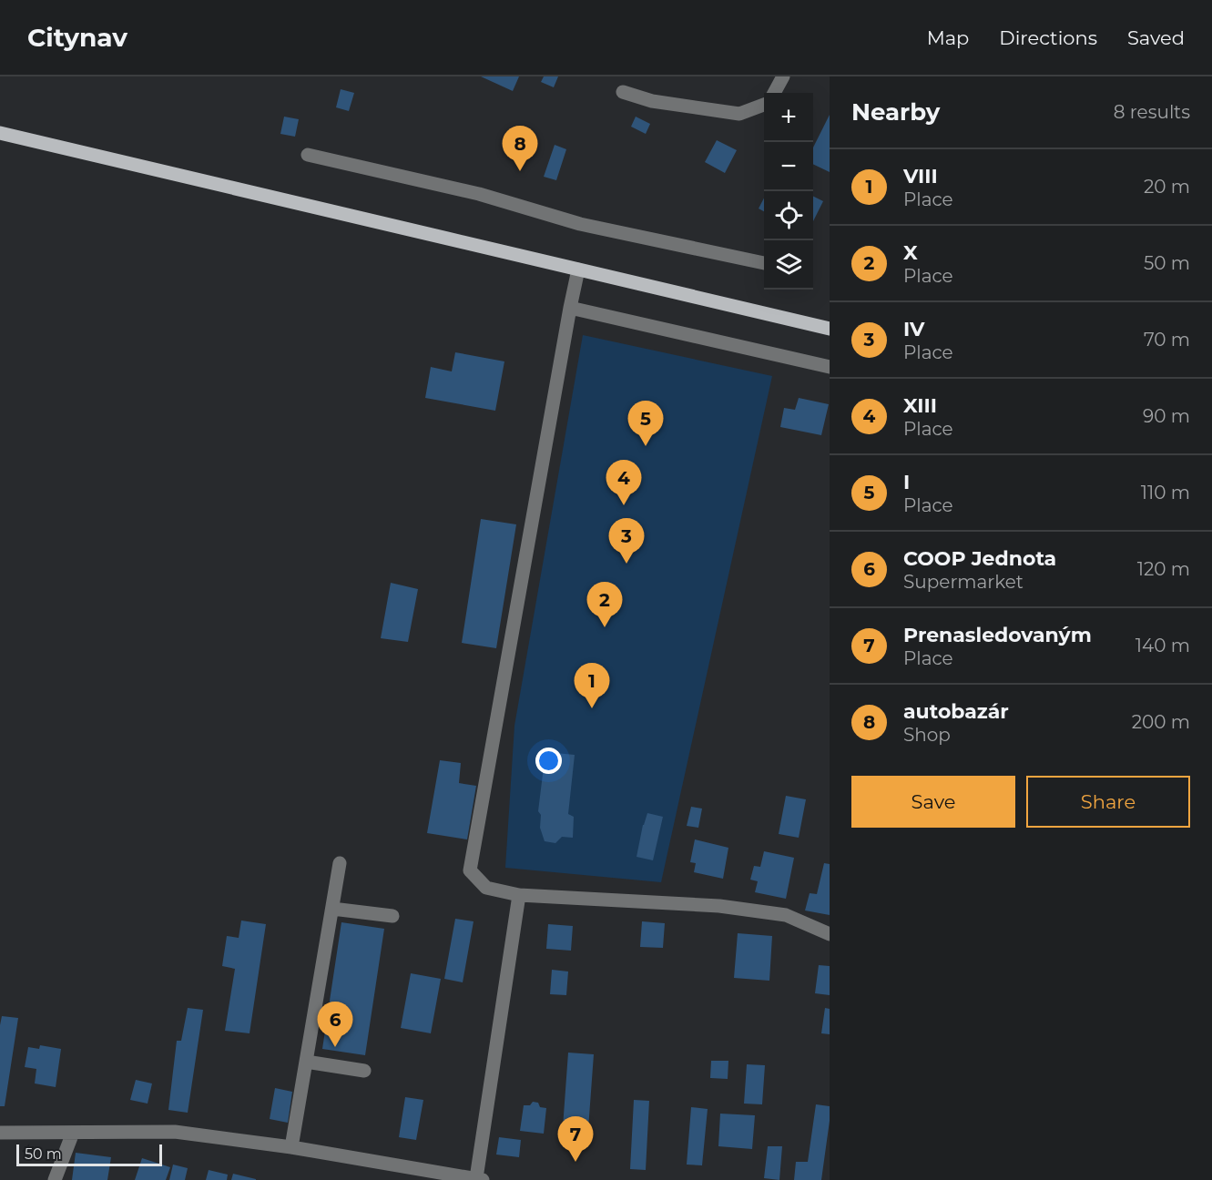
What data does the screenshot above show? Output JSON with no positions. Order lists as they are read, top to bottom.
{
  "scale_bar": "50 m",
  "page": {
    "header": "Citynav",
    "nav": ["Map", "Directions", "Saved"],
    "heading": ["Nearby", "8 results"],
    "map_buttons": ["+", "−"],
    "pins": [
      "8",
      "5",
      "4",
      "3",
      "2",
      "1",
      "6",
      "7"
    ],
    "list": [
      {
        "mark": "1",
        "name": "VIII",
        "note": "Place",
        "value": "20 m"
      },
      {
        "mark": "2",
        "name": "X",
        "note": "Place",
        "value": "50 m"
      },
      {
        "mark": "3",
        "name": "IV",
        "note": "Place",
        "value": "70 m"
      },
      {
        "mark": "4",
        "name": "XIII",
        "note": "Place",
        "value": "90 m"
      },
      {
        "mark": "5",
        "name": "I",
        "note": "Place",
        "value": "110 m"
      },
      {
        "mark": "6",
        "name": "COOP Jednota",
        "note": "Supermarket",
        "value": "120 m"
      },
      {
        "mark": "7",
        "name": "Prenasledovaným",
        "note": "Place",
        "value": "140 m"
      },
      {
        "mark": "8",
        "name": "autobazár",
        "note": "Shop",
        "value": "200 m"
      }
    ],
    "buttons": ["Save", "Share"],
    "scale": "50 m"
  }
}
